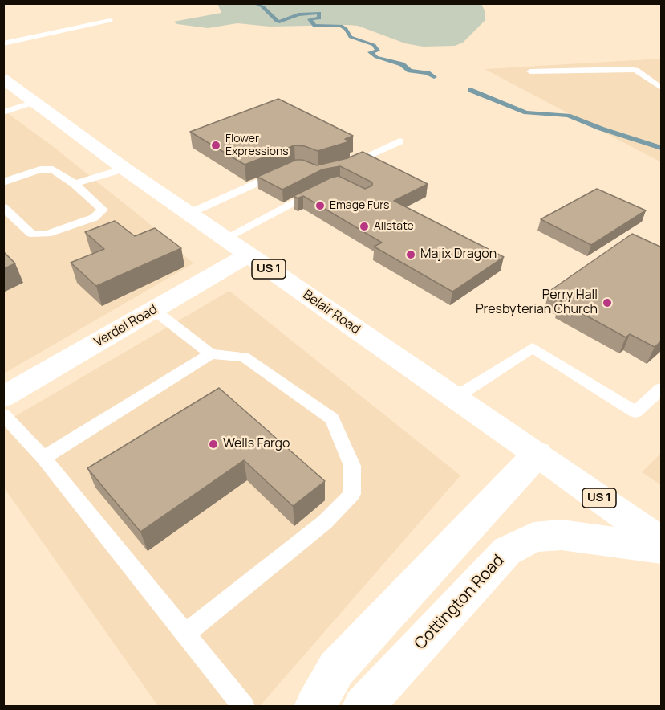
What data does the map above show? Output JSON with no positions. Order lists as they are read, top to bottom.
{
  "streets": {
    "main road": [
      "US 1",
      "Belair Road",
      "Verdel Road",
      "Cottington Road"
    ]
  },
  "crossings": [
    ["Belair Road", "Verdel Road"]
  ],
  "places": [
    "Flower Expressions",
    "Emage Furs",
    "Allstate",
    "Majix Dragon",
    "Perry Hall Presbyterian Church",
    "Wells Fargo"
  ]
}
